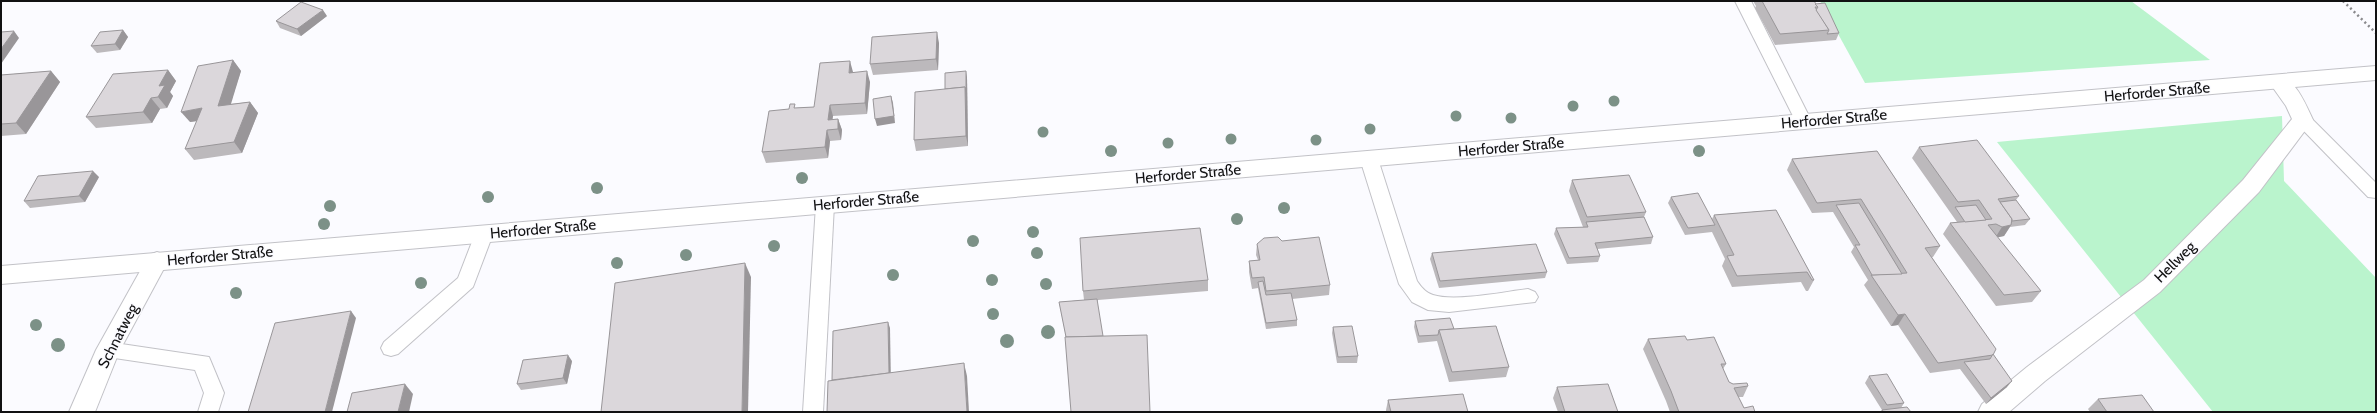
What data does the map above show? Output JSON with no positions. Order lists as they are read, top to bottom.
{
  "streets": {
    "main road": ["Herforder Straße", "Hellweg", "Schnatweg"]
  },
  "crossings": [
    ["Herforder Straße", "Schnatweg"]
  ]
}
